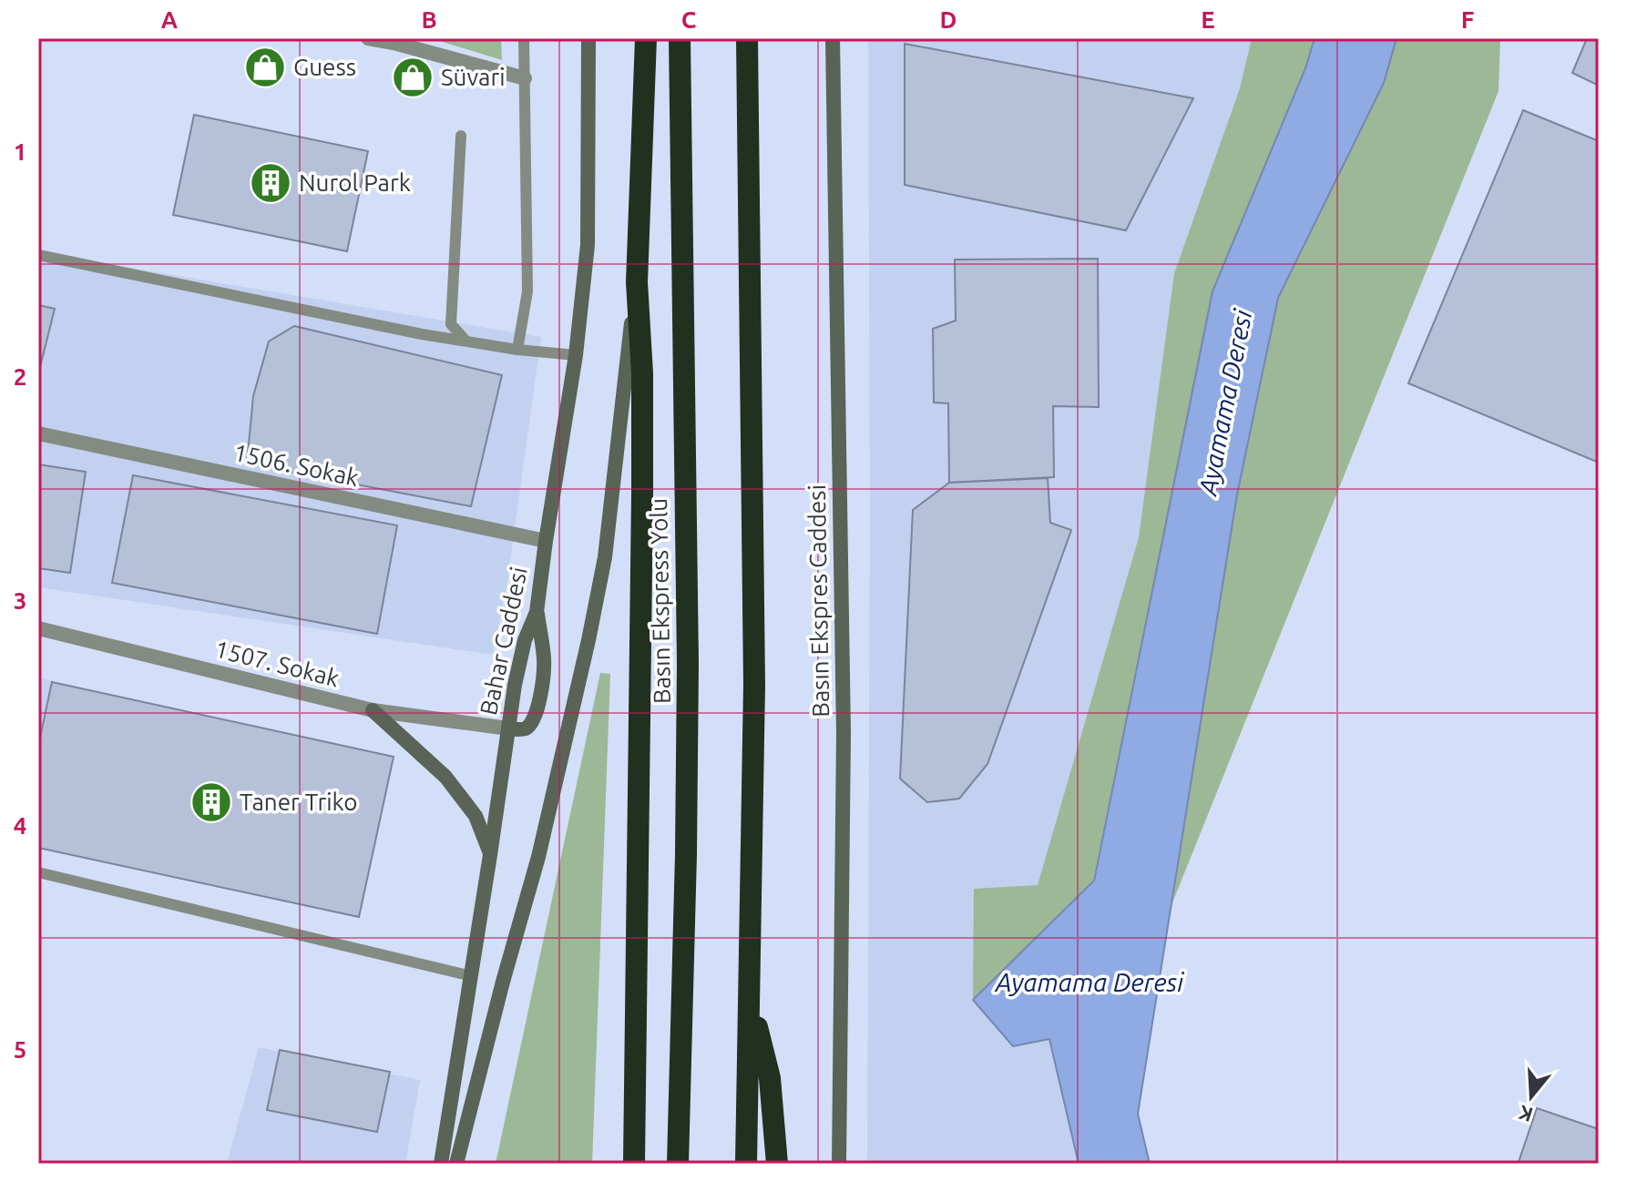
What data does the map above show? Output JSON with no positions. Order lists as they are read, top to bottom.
{
  "streets": {
    "highway": ["Basın Ekspress Yolu"],
    "main road": ["Basın Ekspres Caddesi", "Bahar Caddesi"],
    "street": ["1506. Sokak", "1507. Sokak"]
  },
  "crossings": [
    ["1506. Sokak", "Bahar Caddesi"],
    ["Bahar Caddesi", "1507. Sokak"]
  ],
  "water": ["Ayamama Deresi"],
  "places": {
    "shop": ["Guess", "Süvari"],
    "building": ["Nurol Park", "Taner Triko"]
  },
  "north": "bottom",
  "grid": {
    "columns": [
      "A",
      "B",
      "C",
      "D",
      "E",
      "F"
    ],
    "rows": [
      "1",
      "2",
      "3",
      "4",
      "5"
    ]
  }
}
